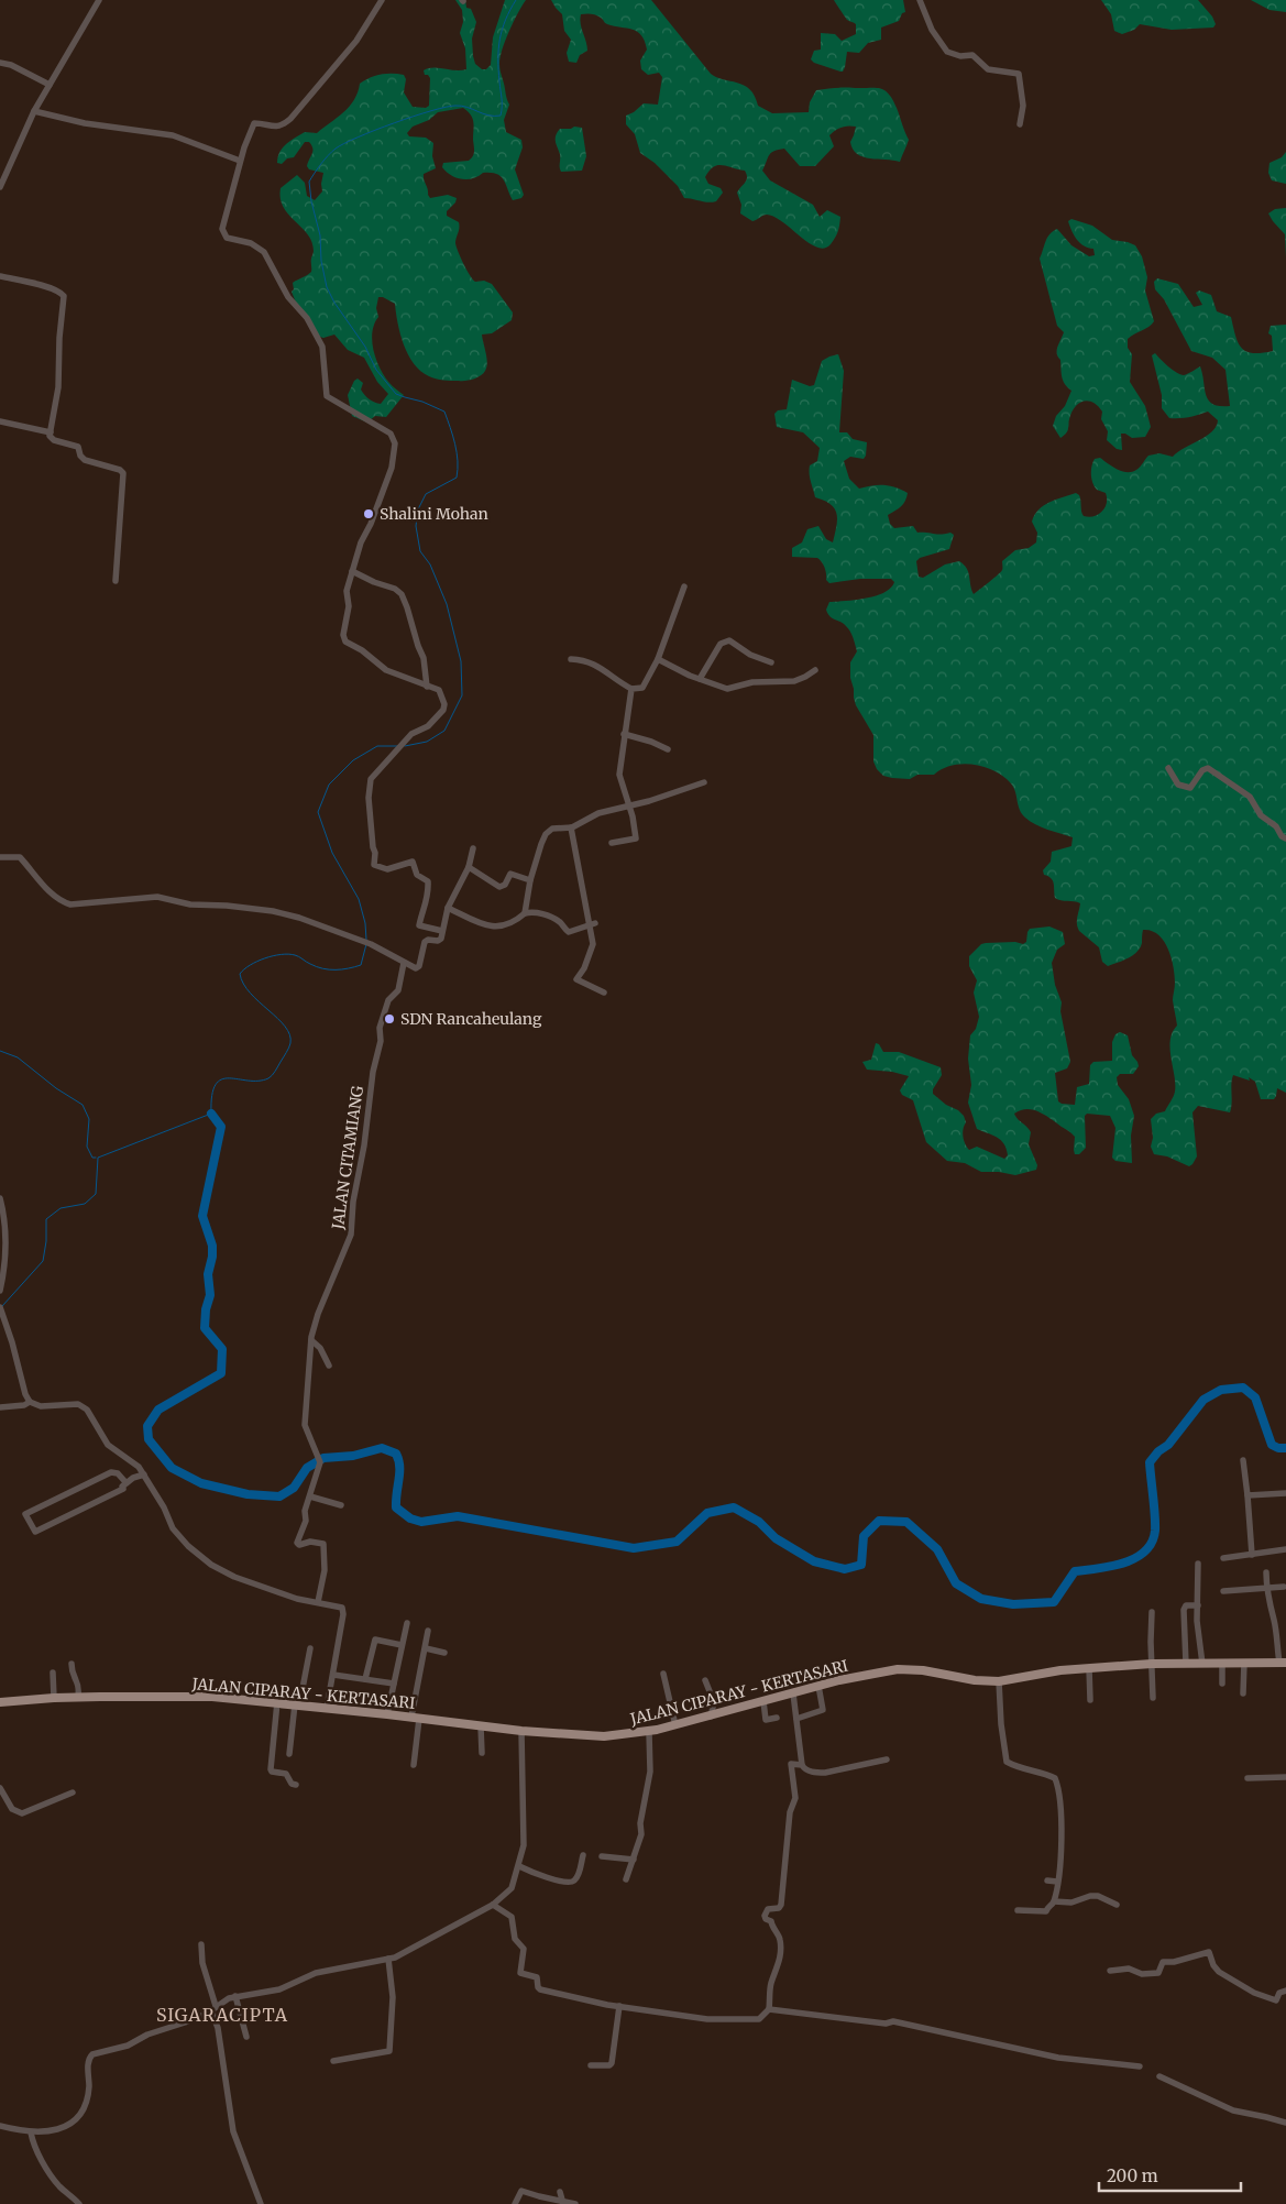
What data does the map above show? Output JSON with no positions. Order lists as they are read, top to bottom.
{
  "streets": {
    "main road": ["JALAN CIPARAY - KERTASARI"],
    "street": ["JALAN CITAMIANG"]
  },
  "districts": ["SIGARACIPTA"],
  "places": ["Shalini Mohan", "SDN Rancaheulang"],
  "scale_bar": "200 m"
}
